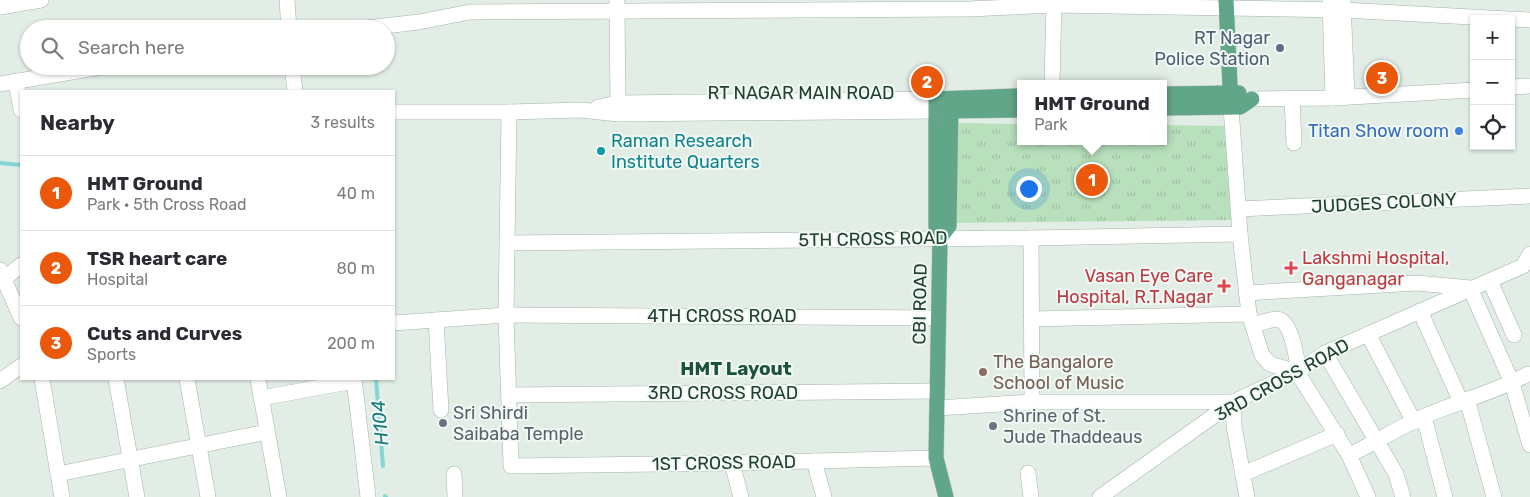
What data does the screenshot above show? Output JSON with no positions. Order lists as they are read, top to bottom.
{
  "streets": {
    "main road": ["RT NAGAR MAIN ROAD", "CBI ROAD"],
    "street": [
      "JUDGES COLONY",
      "5TH CROSS ROAD",
      "4TH CROSS ROAD",
      "3RD CROSS ROAD",
      "1ST CROSS ROAD"
    ]
  },
  "crossings": [
    ["RT NAGAR MAIN ROAD", "CBI ROAD"],
    ["5TH CROSS ROAD", "CBI ROAD"],
    ["CBI ROAD", "4TH CROSS ROAD"],
    ["CBI ROAD", "3RD CROSS ROAD"],
    ["CBI ROAD", "1ST CROSS ROAD"],
    ["3RD CROSS ROAD", "1ST CROSS ROAD"]
  ],
  "districts": ["HMT Layout"],
  "water": ["H104"],
  "places": {
    "other": [
      "RT Nagar Police Station",
      "Titan Show room",
      "Raman Research Institute Quarters",
      "The Bangalore School of Music",
      "Sri Shirdi Saibaba Temple",
      "Shrine of St. Jude Thaddeaus"
    ],
    "health": ["Lakshmi Hospital, Ganganagar", "Vasan Eye Care Hospital, R.T.Nagar"]
  },
  "page": {
    "map_buttons": ["+", "−"],
    "search": "Search here",
    "pins": ["3", "2", "1"],
    "popup": ["HMT Ground", "Park"],
    "heading": ["Nearby", "3 results"],
    "list": [
      {
        "mark": "1",
        "name": "HMT Ground",
        "note": "Park · 5th Cross Road",
        "value": "40 m"
      },
      {
        "mark": "2",
        "name": "TSR heart care",
        "note": "Hospital",
        "value": "80 m"
      },
      {
        "mark": "3",
        "name": "Cuts and Curves",
        "note": "Sports",
        "value": "200 m"
      }
    ]
  }
}
